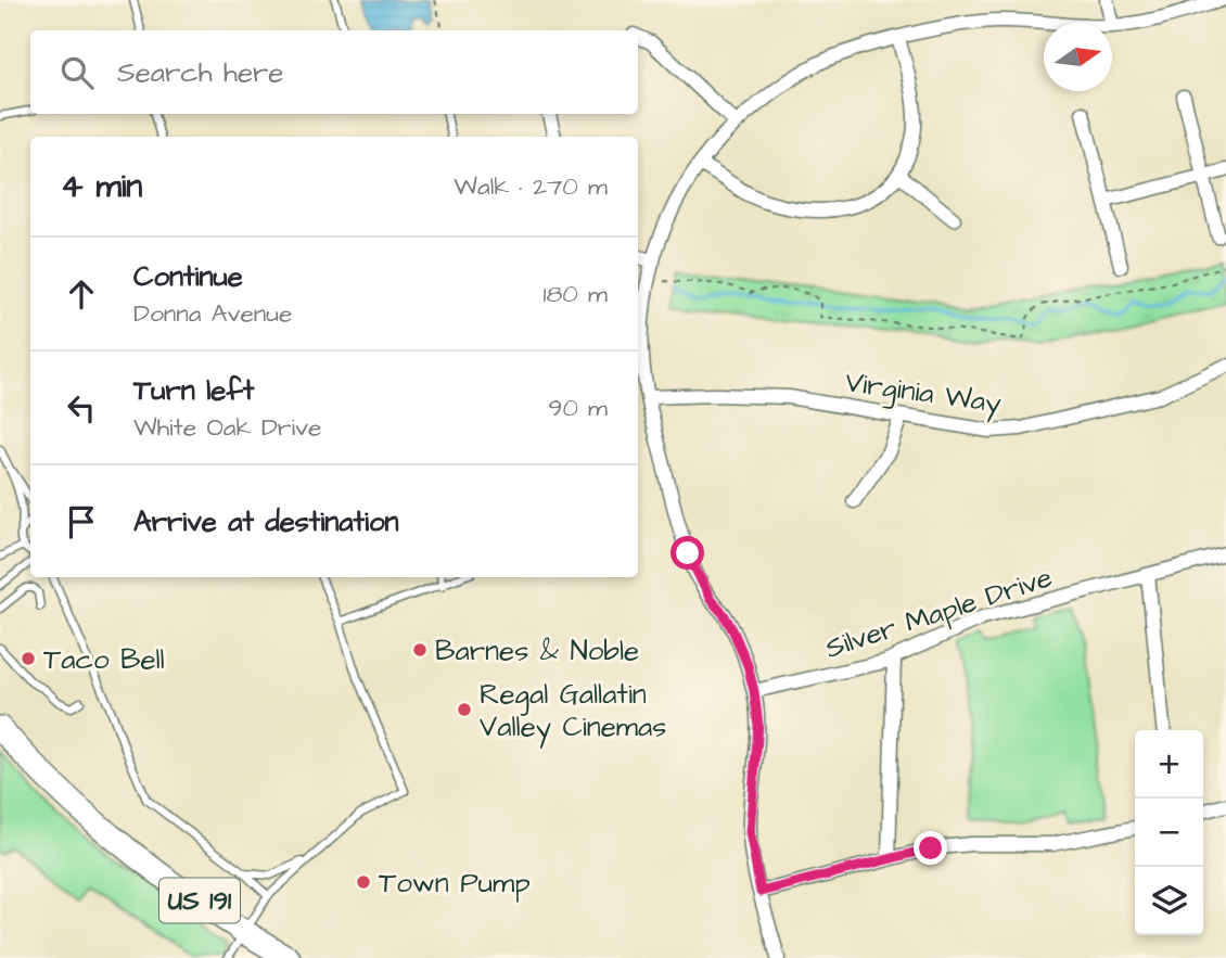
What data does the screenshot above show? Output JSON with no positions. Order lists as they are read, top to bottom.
{
  "streets": {
    "highway": ["US 191"],
    "street": ["Virginia Way", "Silver Maple Drive"]
  },
  "places": [
    "Barnes & Noble",
    "Taco Bell",
    "Regal Gallatin Valley Cinemas",
    "Town Pump"
  ],
  "north": "right",
  "page": {
    "search": "Search here",
    "heading": ["4 min", "Walk · 270 m"],
    "list": [
      ["Continue", "Donna Avenue", "180 m"],
      ["Turn left", "White Oak Drive", "90 m"],
      "Arrive at destination"
    ],
    "map_buttons": ["+", "−"]
  }
}
